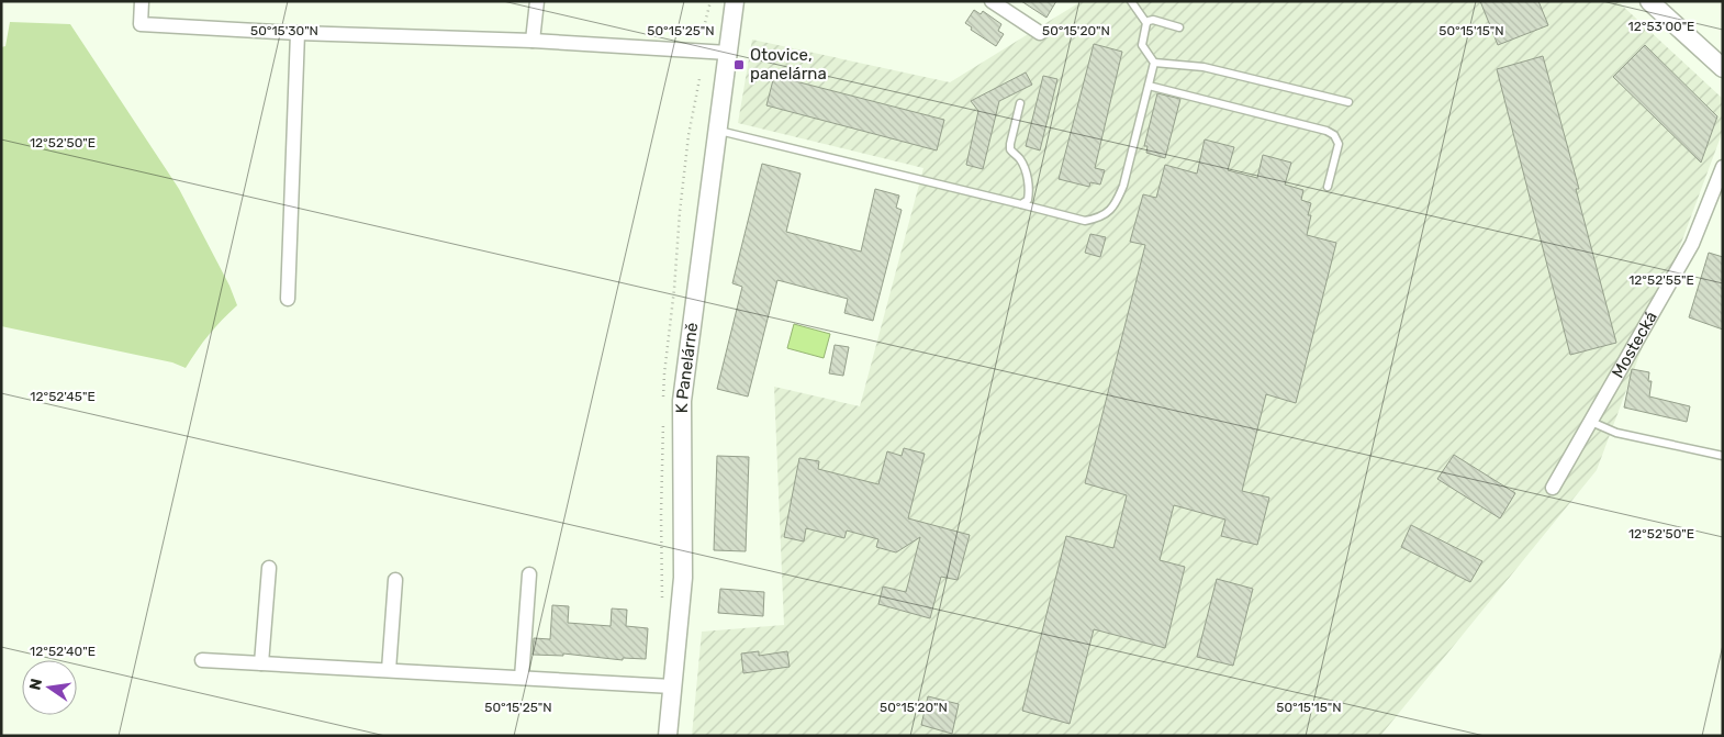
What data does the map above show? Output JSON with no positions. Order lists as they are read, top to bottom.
{
  "streets": {
    "street": ["Mostecká", "K Panelárně"]
  },
  "places": {
    "transit": ["Otovice, panelárna"]
  },
  "north": "left",
  "coordinates": [
    "12°53'00\"E",
    "50°15'30\"N",
    "50°15'25\"N",
    "50°15'20\"N",
    "50°15'15\"N",
    "12°52'50\"E",
    "12°52'55\"E",
    "12°52'45\"E",
    "12°52'40\"E"
  ]
}
